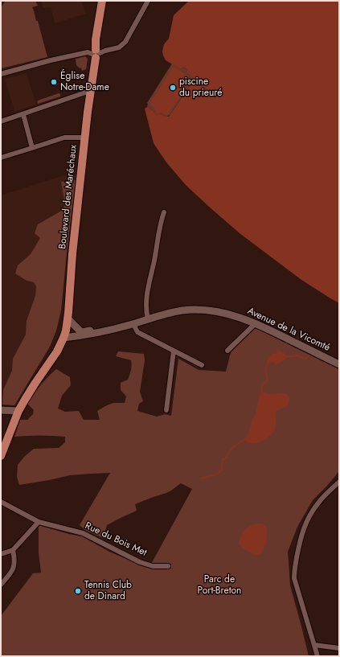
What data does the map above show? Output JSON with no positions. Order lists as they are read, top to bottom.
{
  "streets": {
    "main road": ["Boulevard des Maréchaux", "Avenue de la Vicomté"],
    "street": ["Rue du Bois Met"]
  },
  "crossings": [
    ["Boulevard des Maréchaux", "Avenue de la Vicomté"]
  ],
  "parks": ["Parc de Port-Breton"],
  "places": ["Église Notre-Dame", "piscine du prieuré", "Tennis Club de Dinard"]
}
